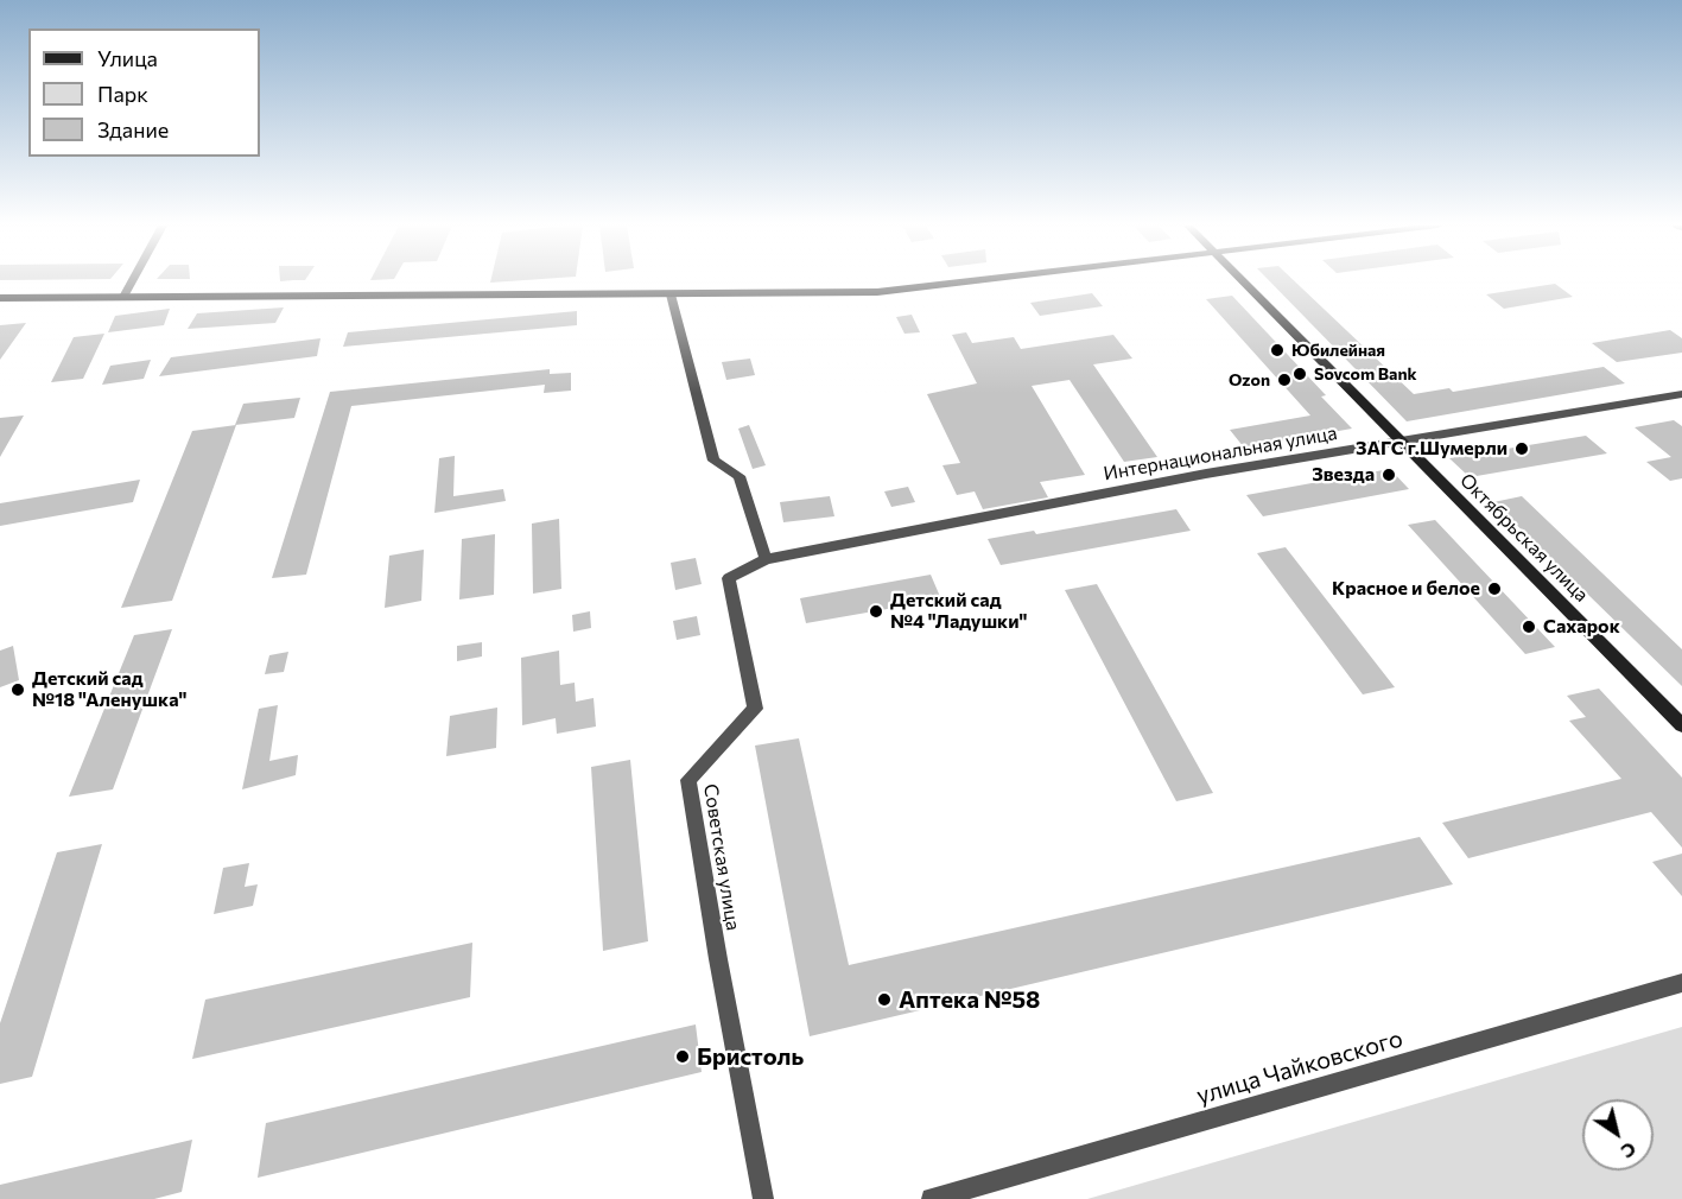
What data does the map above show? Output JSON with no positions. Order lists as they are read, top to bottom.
{
  "streets": {
    "main road": ["Октябрьская улица"],
    "street": ["Интернациональная улица", "Советская улица", "улица Чайковского"]
  },
  "crossings": [
    ["Интернациональная улица", "Октябрьская улица"],
    ["Интернациональная улица", "Советская улица"]
  ],
  "places": [
    "Юбилейная",
    "Sovcom Bank",
    "Ozon",
    "ЗАГС г.Шумерли",
    "Звезда",
    "Красное и белое",
    "Детский сад №4 \"Ладушки\"",
    "Сахарок",
    "Детский сад №18 \"Аленушка\"",
    "Аптека №58",
    "Бристоль"
  ],
  "legend": ["Улица", "Парк", "Здание"],
  "north": "bottom right"
}
